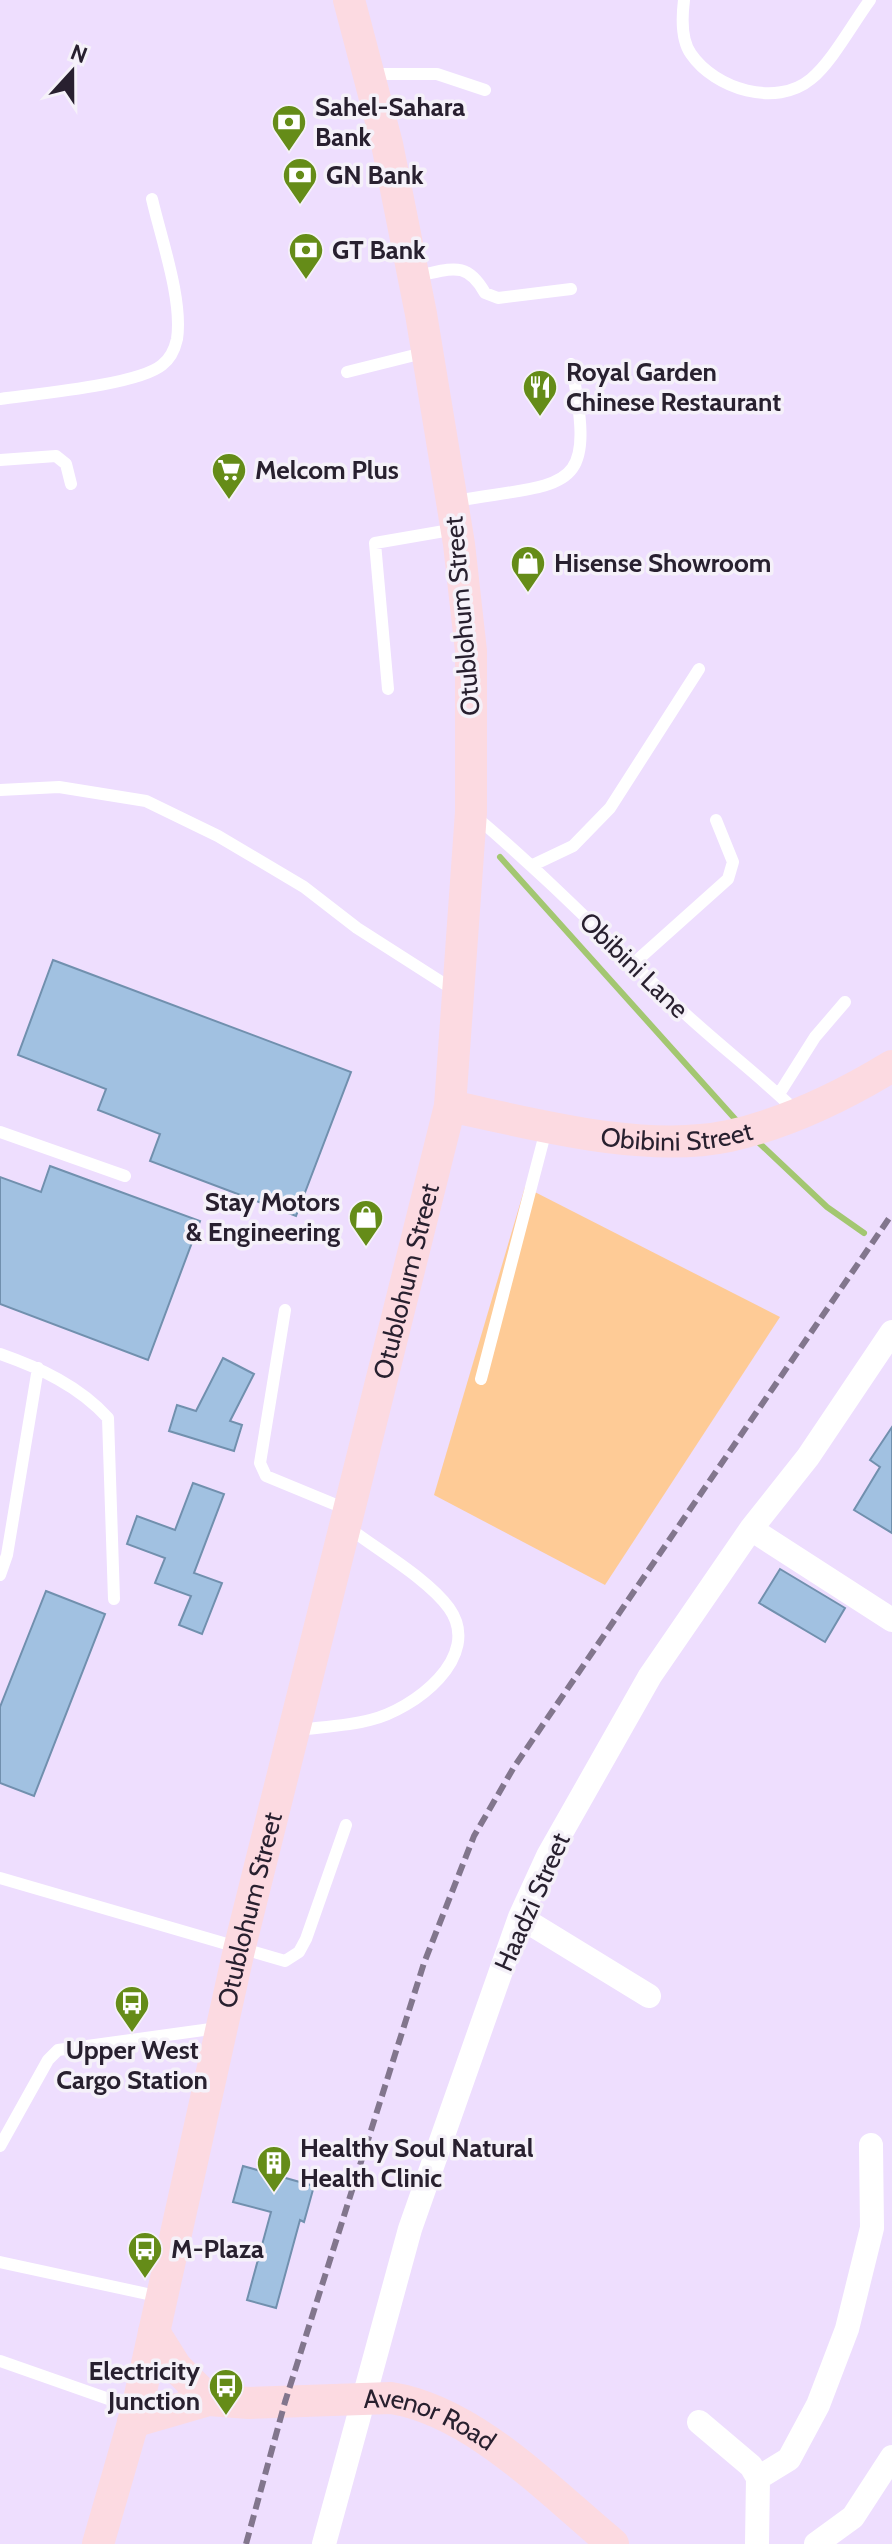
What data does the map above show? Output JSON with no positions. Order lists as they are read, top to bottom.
{
  "streets": {
    "street": [
      "Otublohum Street",
      "Obibini Street",
      "Haadzi Street",
      "Avenor Road"
    ],
    "lane": ["Obibini Lane"]
  },
  "crossings": [
    ["Otublohum Street", "Obibini Lane"],
    ["Otublohum Street", "Obibini Street"],
    ["Otublohum Street", "Avenor Road"],
    ["Obibini Lane", "Obibini Street"],
    ["Haadzi Street", "Avenor Road"]
  ],
  "places": {
    "bank": ["Sahel-Sahara Bank", "GN Bank", "GT Bank"],
    "restaurant": ["Royal Garden Chinese Restaurant"],
    "supermarket": ["Melcom Plus"],
    "shop": ["Hisense Showroom", "Stay Motors & Engineering"],
    "bus stop": ["Upper West Cargo Station", "M-Plaza", "Electricity Junction"],
    "building": ["Healthy Soul Natural Health Clinic"]
  },
  "north": "top"
}
